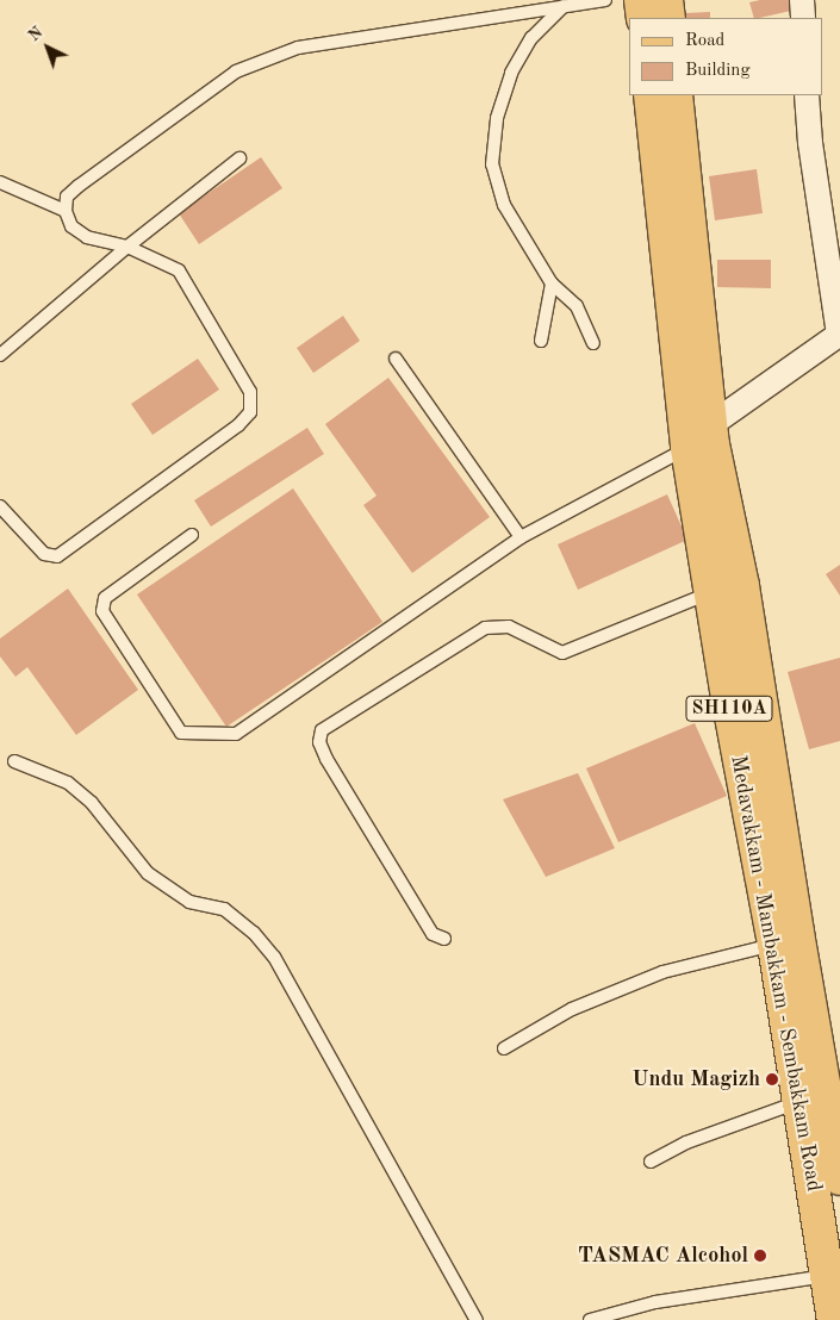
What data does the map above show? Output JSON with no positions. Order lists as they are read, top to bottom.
{
  "streets": {
    "main road": ["SH110A", "Medavakkam - Mambakkam - Sembakkam Road"]
  },
  "places": ["Undu Magizh", "TASMAC Alcohol"],
  "legend": ["Road", "Building"],
  "north": "top left"
}
